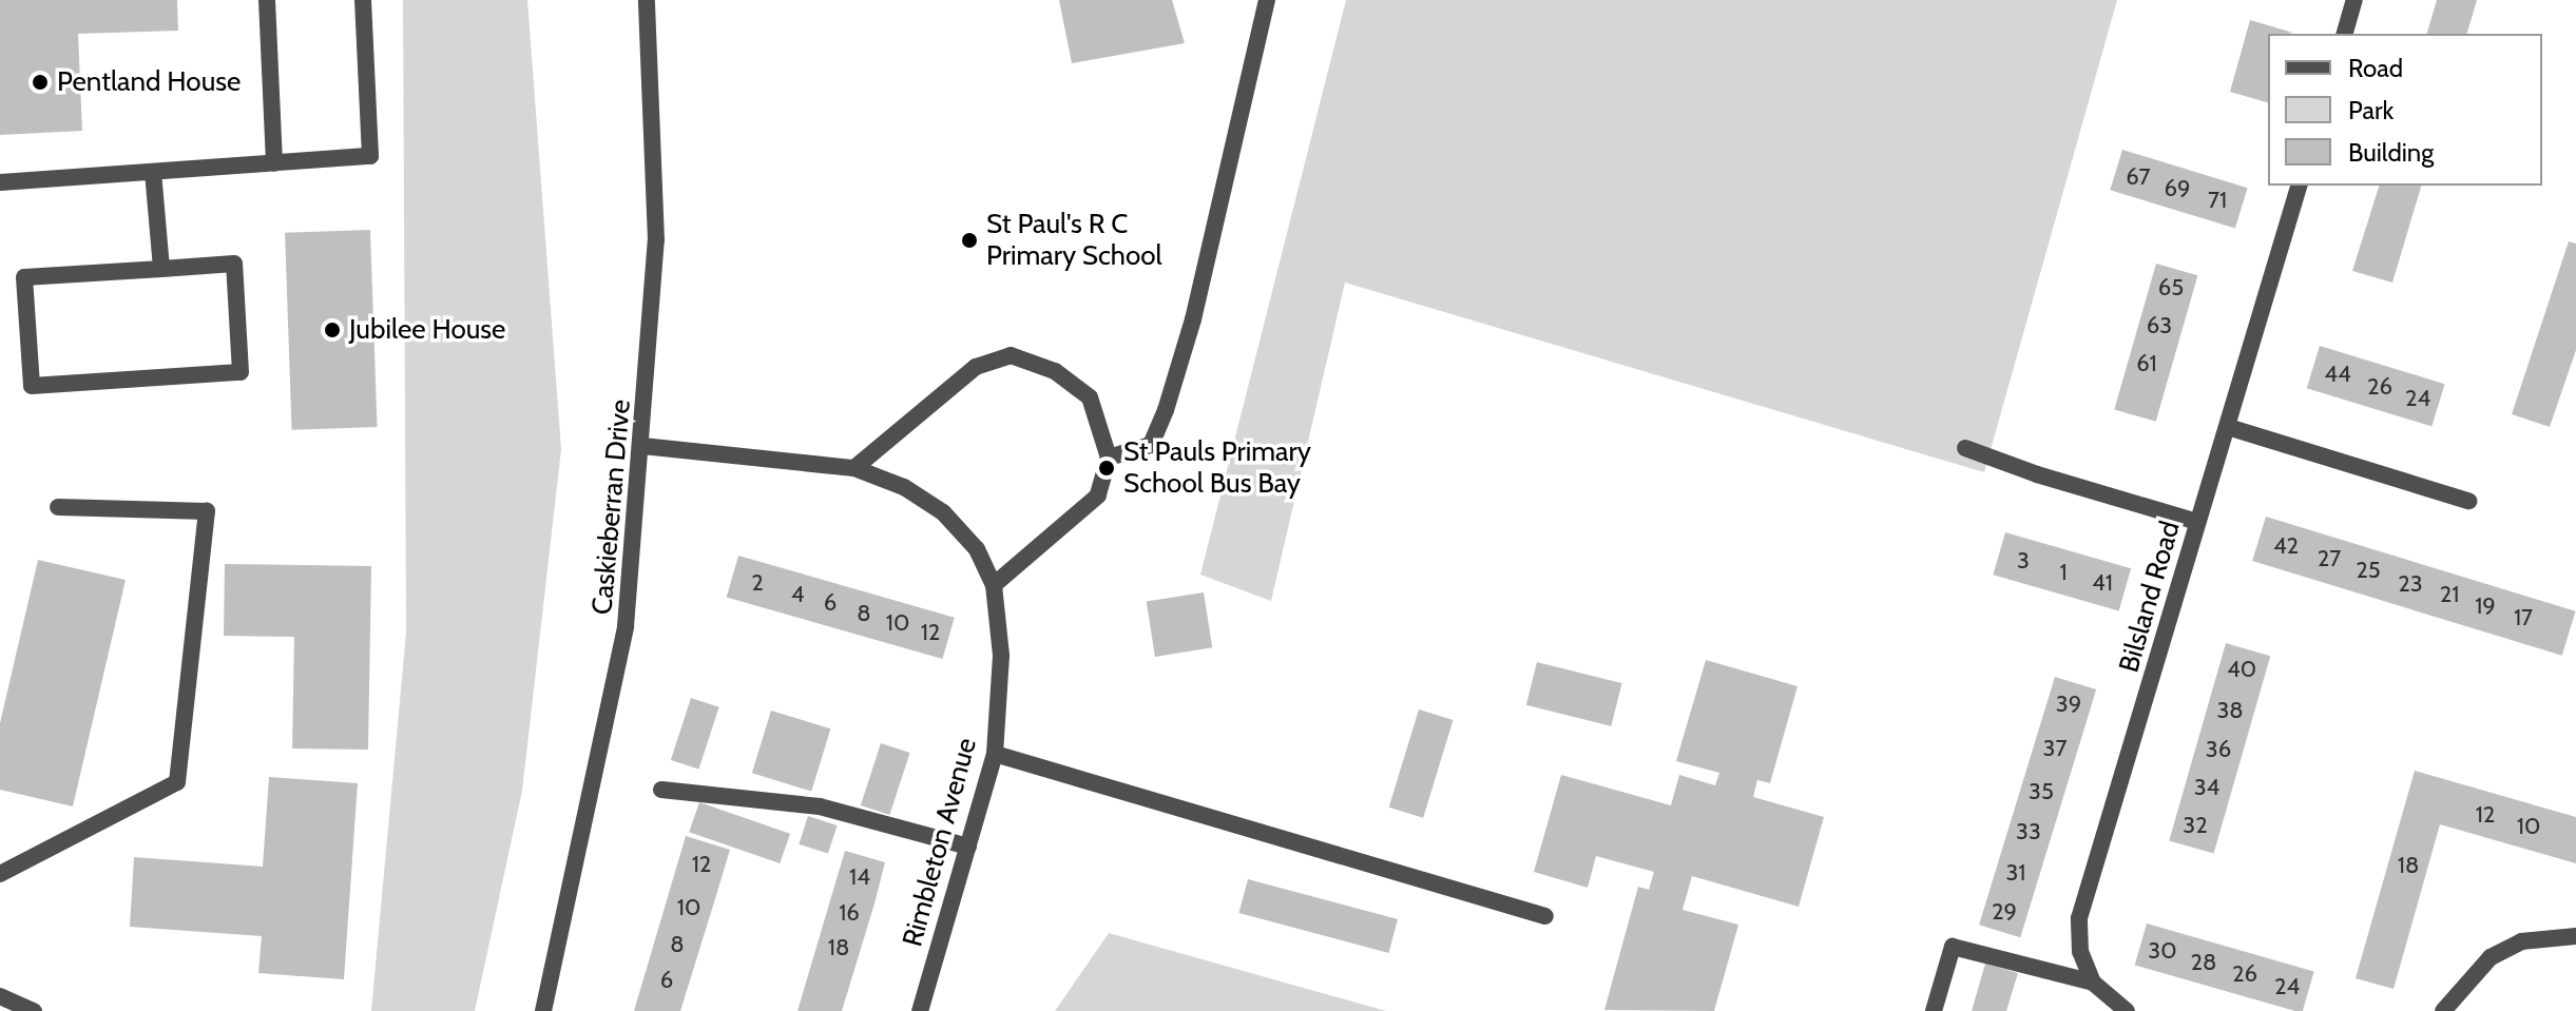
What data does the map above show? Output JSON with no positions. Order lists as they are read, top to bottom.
{
  "streets": {
    "street": ["Caskieberran Drive", "Bilsland Road", "Rimbleton Avenue"]
  },
  "crossings": [
    ["Caskieberran Drive", "Rimbleton Avenue"]
  ],
  "places": [
    "Pentland House",
    "St Paul's R C Primary School",
    "Jubilee House",
    "St Pauls Primary School Bus Bay"
  ],
  "house_numbers": [
    "67",
    "69",
    "71",
    "65",
    "63",
    "61",
    "44",
    "26",
    "24",
    "42",
    "27",
    "3",
    "25",
    "1",
    "2",
    "41",
    "23",
    "4",
    "21",
    "6",
    "19",
    "8",
    "17",
    "10",
    "12",
    "40",
    "39",
    "38",
    "37",
    "36",
    "34",
    "35",
    "12",
    "32",
    "10",
    "33",
    "12",
    "18",
    "31",
    "14",
    "10",
    "29",
    "16",
    "8",
    "18",
    "30",
    "28",
    "26",
    "6",
    "24"
  ],
  "legend": ["Road", "Park", "Building"]
}
